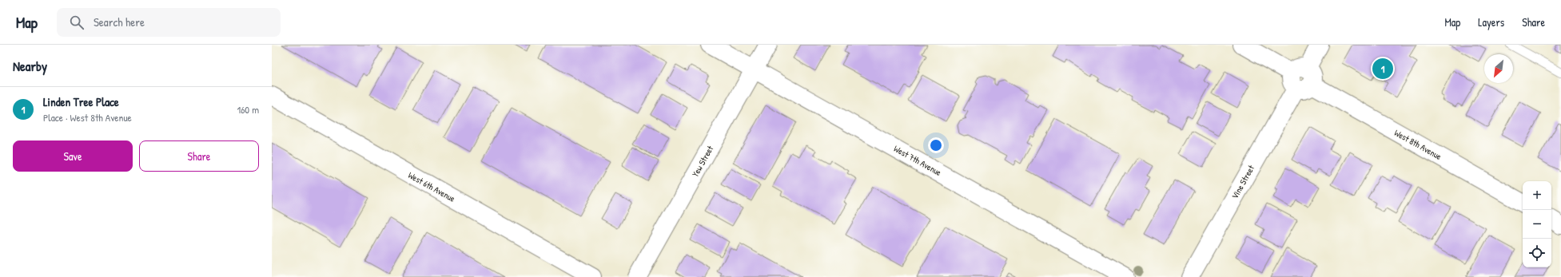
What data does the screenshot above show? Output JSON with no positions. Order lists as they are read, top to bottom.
{
  "streets": {
    "street": [
      "West 8th Avenue",
      "West 7th Avenue",
      "Yew Street",
      "Vine Street",
      "West 6th Avenue"
    ]
  },
  "crossings": [
    ["West 8th Avenue", "Vine Street"],
    ["West 7th Avenue", "Yew Street"]
  ],
  "north": "bottom left",
  "page": {
    "header": "Map",
    "search": "Search here",
    "nav": ["Map", "Layers", "Share"],
    "heading": "Nearby",
    "pins": "1",
    "list": [
      {
        "mark": "1",
        "name": "Linden Tree Place",
        "note": "Place · West 8th Avenue",
        "value": "160 m"
      }
    ],
    "buttons": ["Save", "Share"],
    "map_buttons": ["+", "−"]
  }
}
